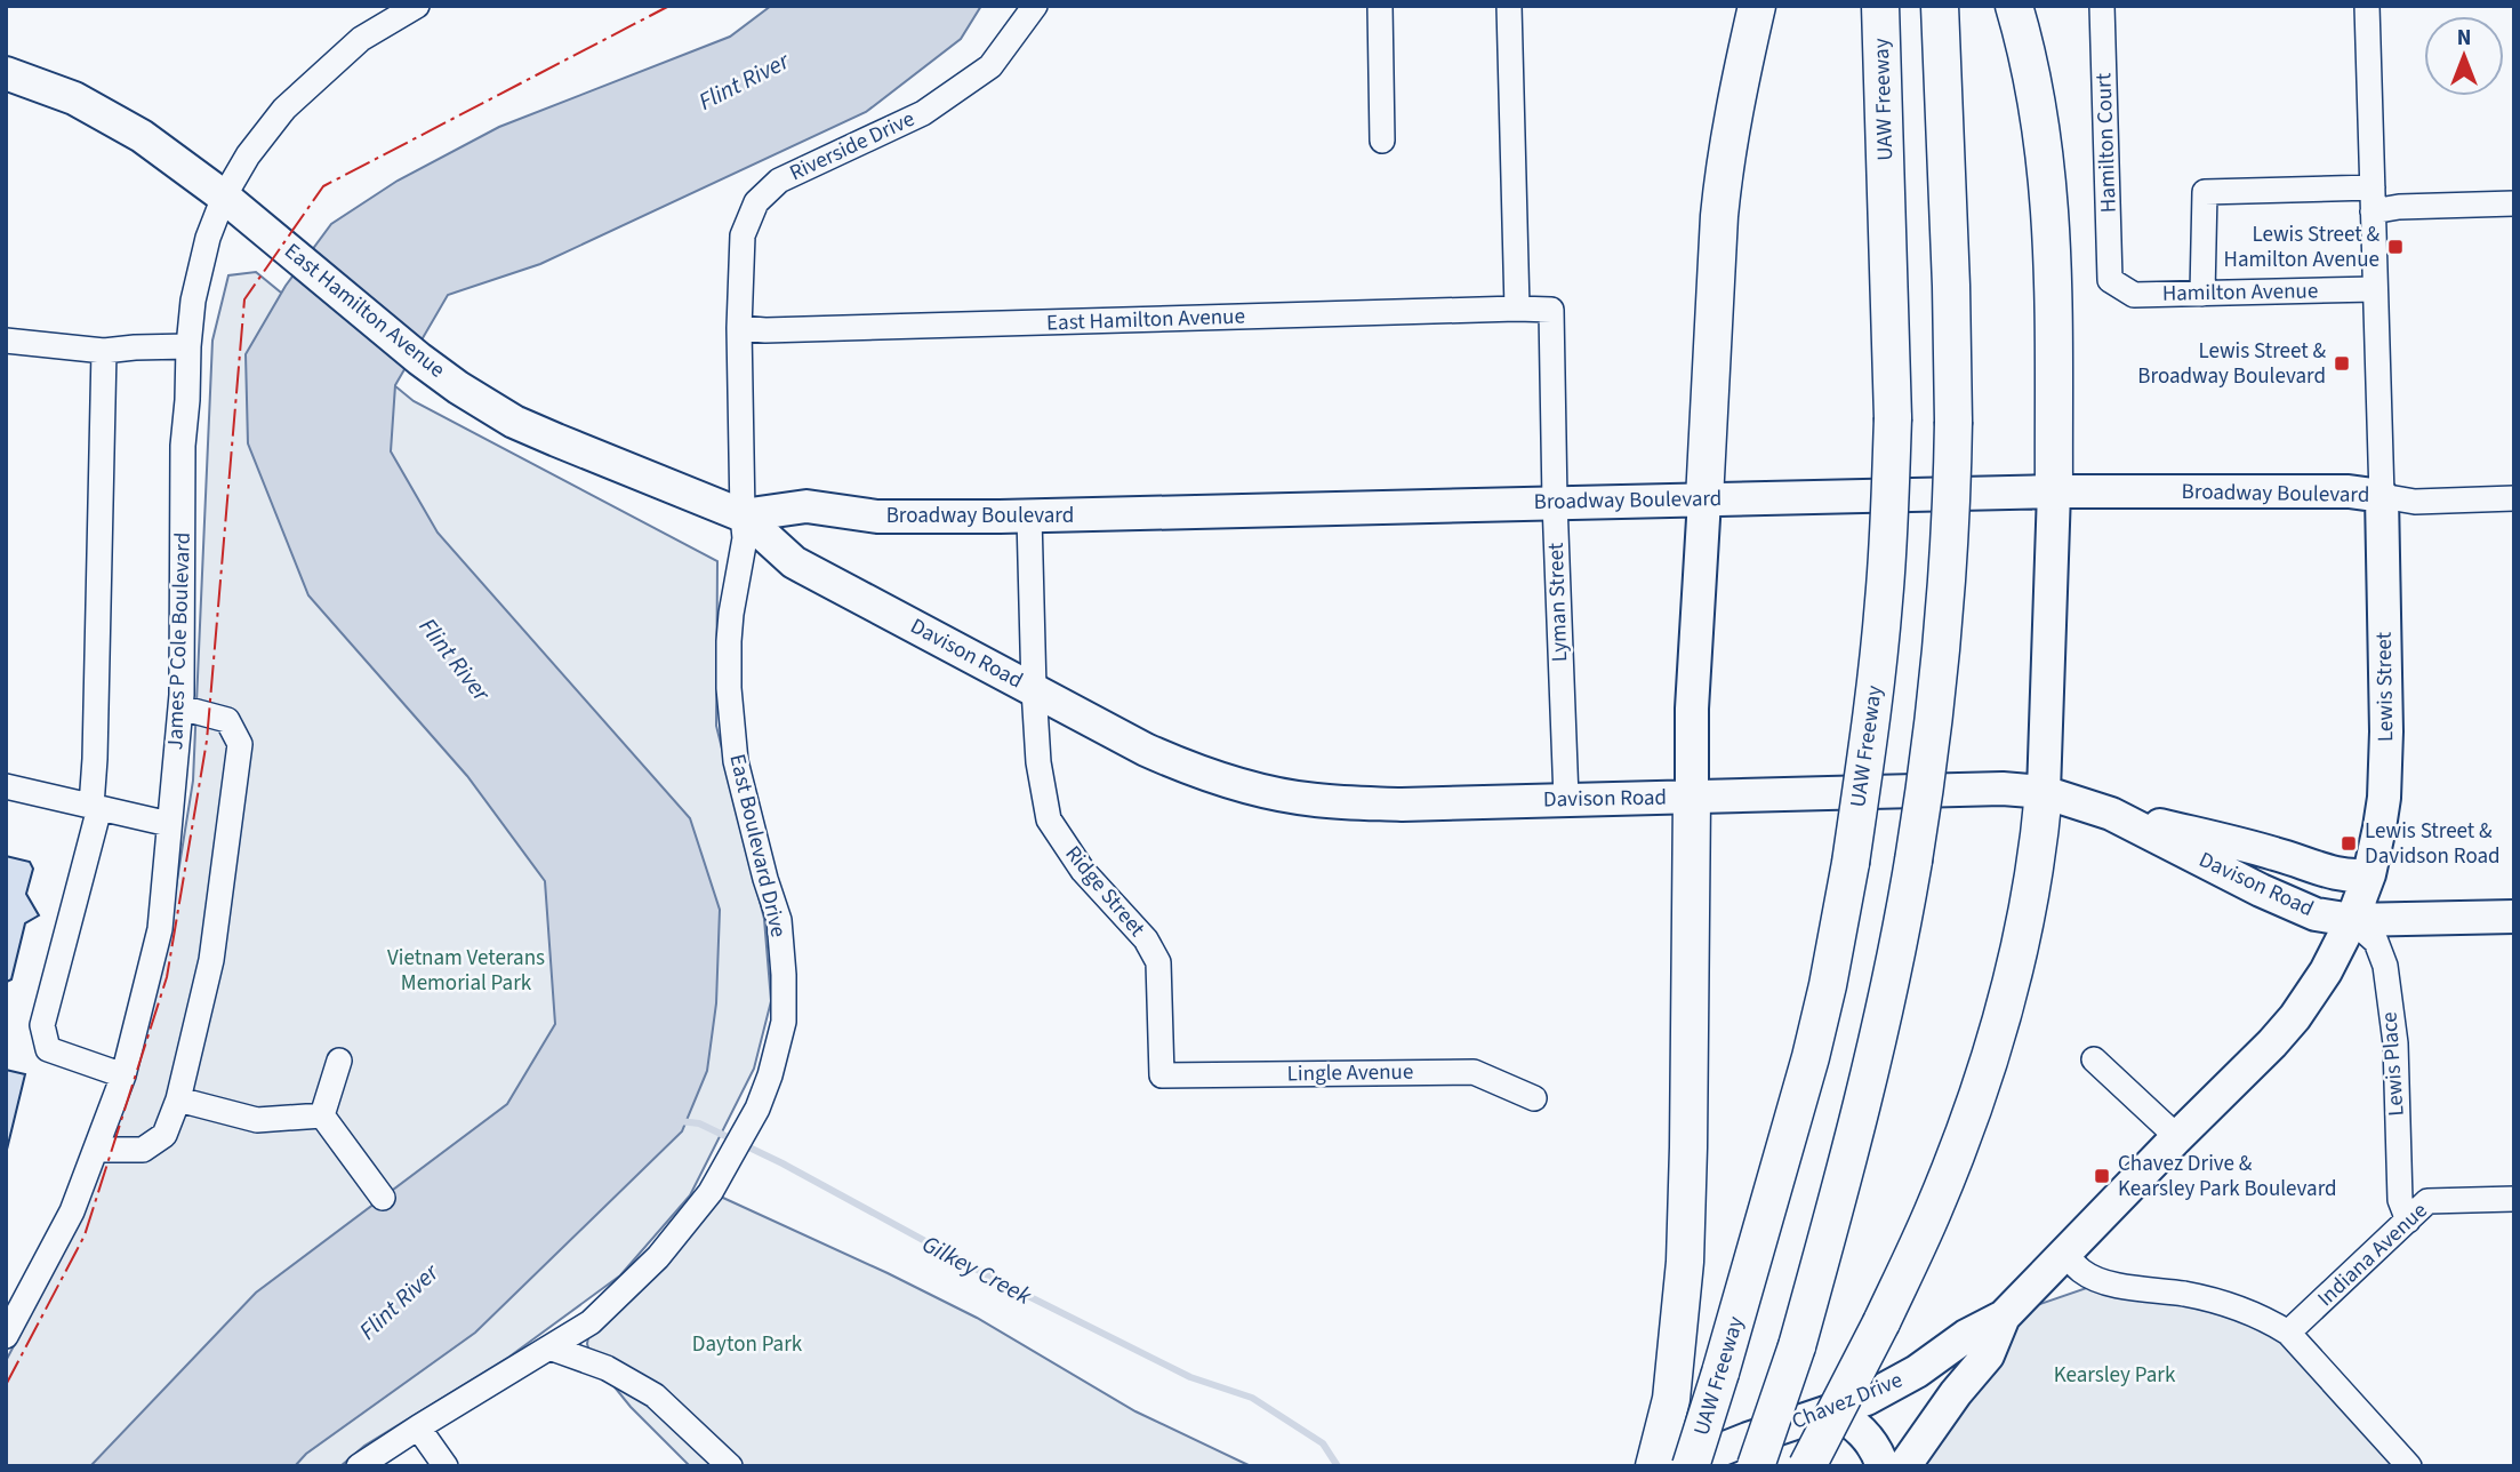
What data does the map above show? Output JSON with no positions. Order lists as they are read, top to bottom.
{
  "streets": {
    "highway": ["UAW Freeway"],
    "main road": [
      "East Hamilton Avenue",
      "Broadway Boulevard",
      "Davison Road",
      "Lewis Street",
      "Chavez Drive"
    ],
    "street": [
      "Hamilton Court",
      "Riverside Drive",
      "Hamilton Avenue",
      "Lyman Street",
      "James P Cole Boulevard",
      "East Boulevard Drive",
      "Ridge Street",
      "Lewis Place",
      "Lingle Avenue",
      "Indiana Avenue"
    ]
  },
  "crossings": [
    ["Hamilton Court", "Hamilton Avenue"],
    ["Riverside Drive", "East Hamilton Avenue"],
    ["Riverside Drive", "Broadway Boulevard"],
    ["Riverside Drive", "Davison Road"],
    ["Riverside Drive", "East Boulevard Drive"],
    ["Hamilton Avenue", "Lewis Street"],
    ["East Hamilton Avenue", "Broadway Boulevard"],
    ["East Hamilton Avenue", "Lyman Street"],
    ["East Hamilton Avenue", "James P Cole Boulevard"],
    ["East Hamilton Avenue", "Davison Road"],
    ["East Hamilton Avenue", "East Boulevard Drive"],
    ["Broadway Boulevard", "Lyman Street"],
    ["Broadway Boulevard", "Davison Road"],
    ["Broadway Boulevard", "Lewis Street"],
    ["Broadway Boulevard", "East Boulevard Drive"],
    ["Broadway Boulevard", "Ridge Street"],
    ["Lyman Street", "Davison Road"],
    ["Davison Road", "Lewis Street"],
    ["Davison Road", "East Boulevard Drive"],
    ["Davison Road", "Ridge Street"],
    ["Davison Road", "Lewis Place"],
    ["Lewis Street", "Lewis Place"],
    ["Lewis Street", "Chavez Drive"],
    ["Ridge Street", "Lingle Avenue"],
    ["Lewis Place", "Indiana Avenue"]
  ],
  "water": ["Flint River", "Gilkey Creek"],
  "parks": ["Vietnam Veterans Memorial Park", "Dayton Park", "Kearsley Park"],
  "places": {
    "transit": [
      "Lewis Street & Hamilton Avenue",
      "Lewis Street & Broadway Boulevard",
      "Lewis Street & Davidson Road",
      "Chavez Drive & Kearsley Park Boulevard"
    ]
  },
  "north": "top"
}
